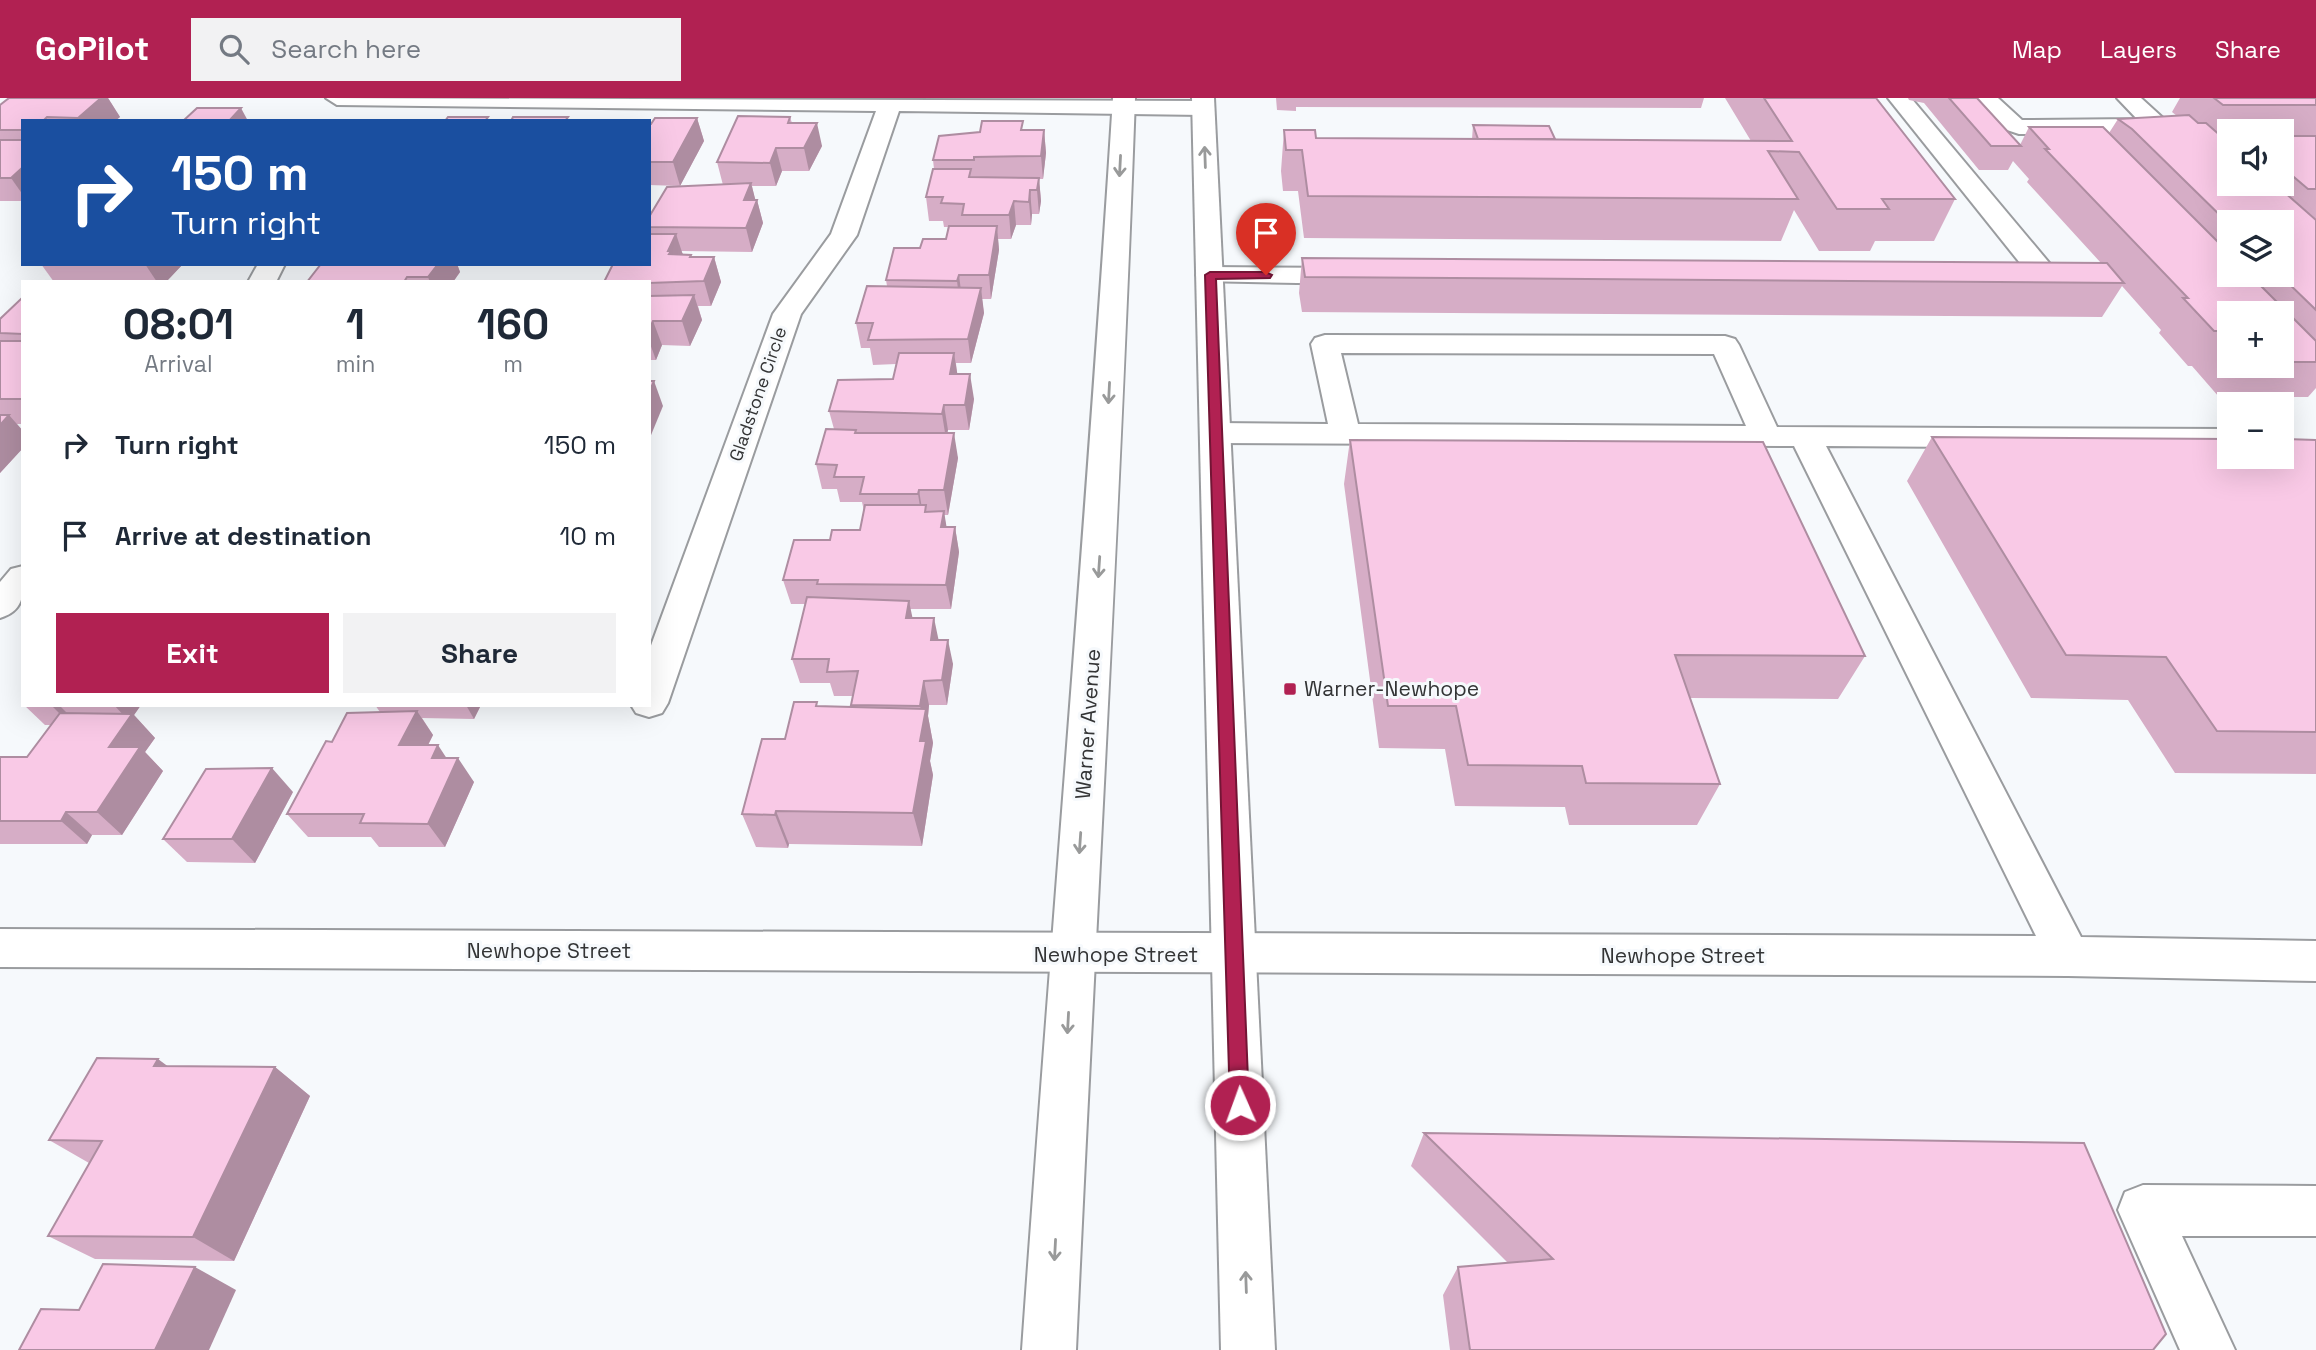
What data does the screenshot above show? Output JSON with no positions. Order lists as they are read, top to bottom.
{
  "streets": {
    "street": ["Gladstone Circle", "Warner Avenue", "Newhope Street"]
  },
  "crossings": [
    ["Warner Avenue", "Newhope Street"]
  ],
  "places": {
    "transit": ["Warner-Newhope"]
  },
  "page": {
    "header": "GoPilot",
    "search": "Search here",
    "nav": ["Map", "Layers", "Share"],
    "map_buttons": ["+", "−"],
    "turn": ["150 m", "Turn right"],
    "eta": [
      "08:01",
      "Arrival",
      "1",
      "min",
      "160",
      "m"
    ],
    "list": [
      {
        "name": "Turn right",
        "value": "150 m"
      },
      {
        "name": "Arrive at destination",
        "value": "10 m"
      }
    ],
    "buttons": ["Exit", "Share"]
  }
}
